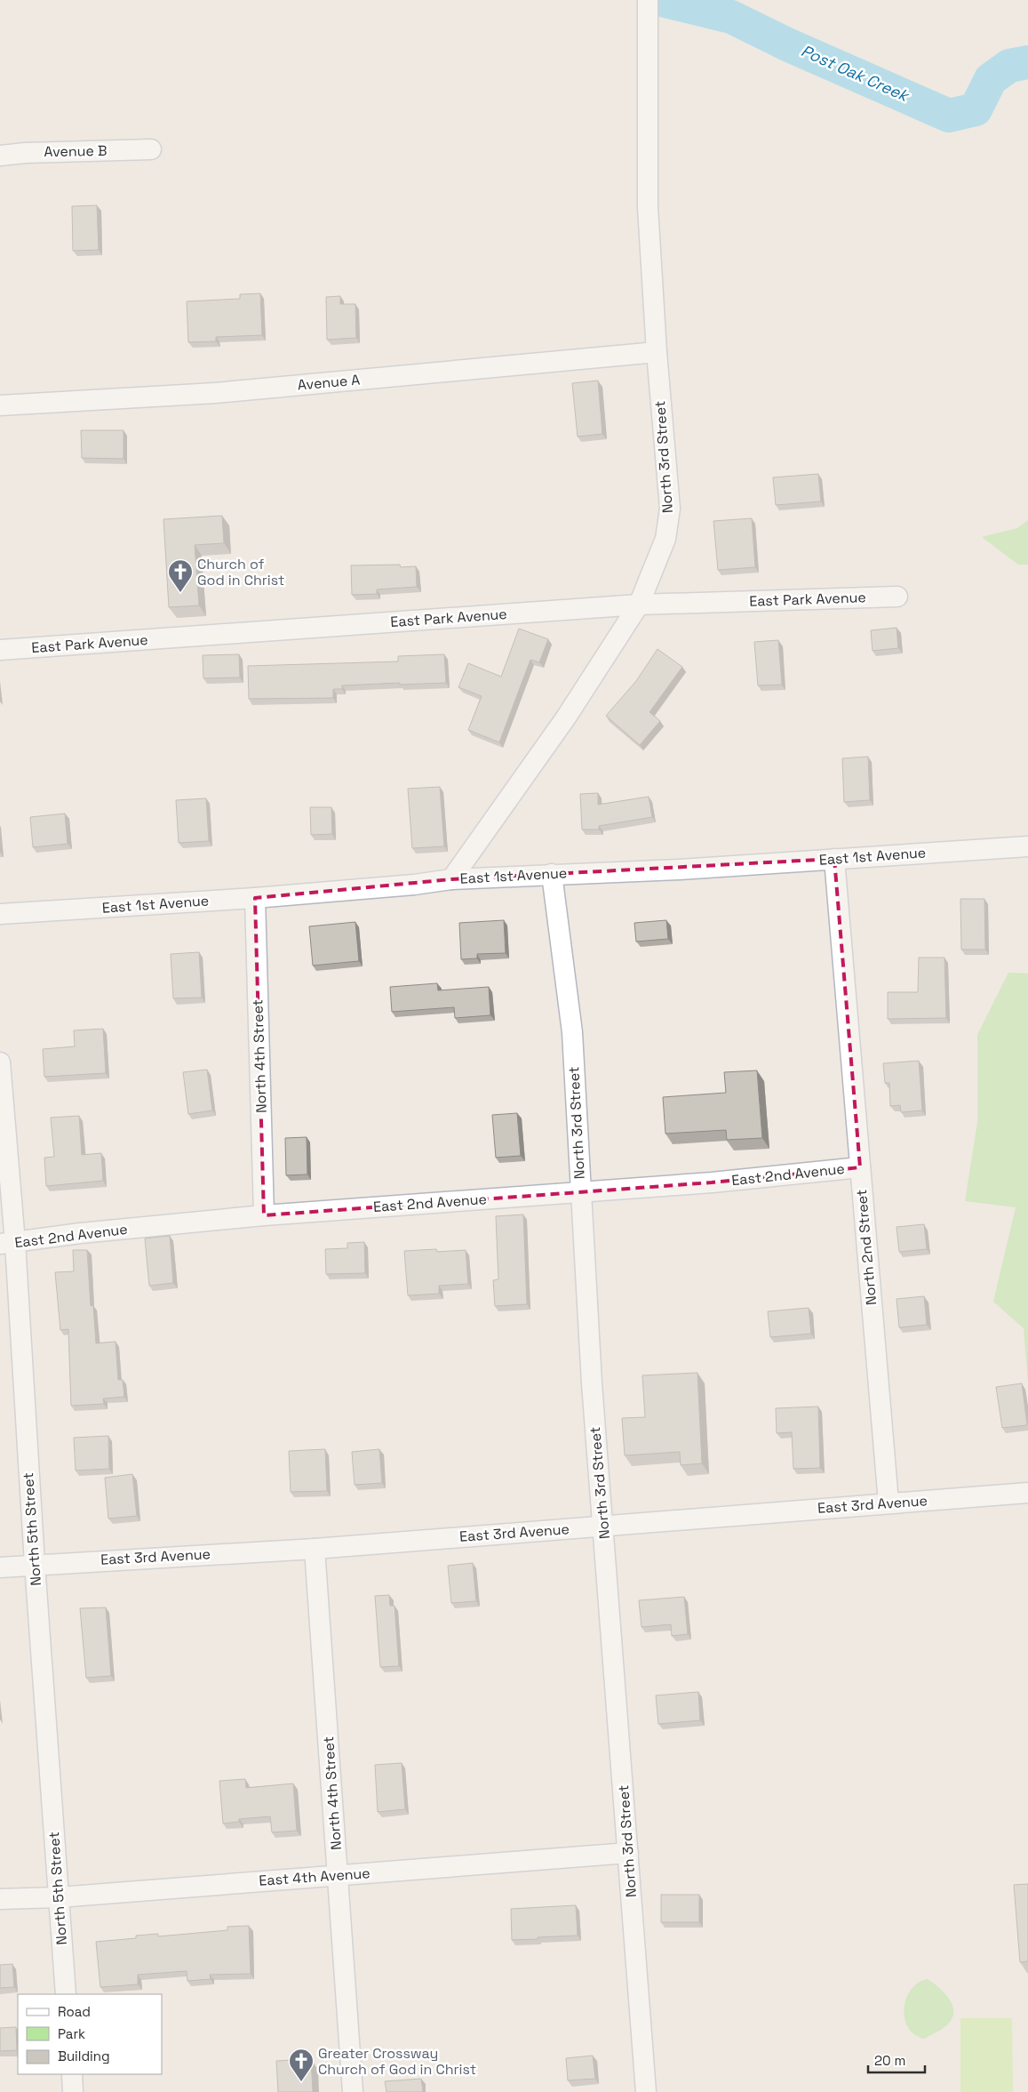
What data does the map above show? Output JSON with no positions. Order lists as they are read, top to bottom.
{
  "streets": {
    "street": [
      "Avenue B",
      "Avenue A",
      "North 3rd Street",
      "East Park Avenue",
      "East 1st Avenue",
      "North 4th Street",
      "East 2nd Avenue",
      "North 2nd Street",
      "East 3rd Avenue",
      "North 5th Street",
      "East 4th Avenue"
    ]
  },
  "crossings": [
    ["Avenue A", "North 3rd Street"],
    ["North 3rd Street", "East Park Avenue"],
    ["North 3rd Street", "East 1st Avenue"],
    ["North 3rd Street", "East 2nd Avenue"],
    ["North 3rd Street", "East 3rd Avenue"],
    ["North 3rd Street", "East 4th Avenue"],
    ["East 1st Avenue", "North 4th Street"],
    ["East 1st Avenue", "North 2nd Street"],
    ["North 4th Street", "East 2nd Avenue"],
    ["North 4th Street", "East 3rd Avenue"],
    ["North 4th Street", "East 4th Avenue"],
    ["East 2nd Avenue", "North 2nd Street"],
    ["East 2nd Avenue", "North 5th Street"],
    ["North 2nd Street", "East 3rd Avenue"],
    ["East 3rd Avenue", "North 5th Street"],
    ["North 5th Street", "East 4th Avenue"]
  ],
  "water": ["Post Oak Creek"],
  "places": {
    "church": ["Church of God in Christ", "Greater Crossway Church of God in Christ"]
  },
  "legend": ["Road", "Park", "Building"],
  "scale_bar": "20 m"
}
